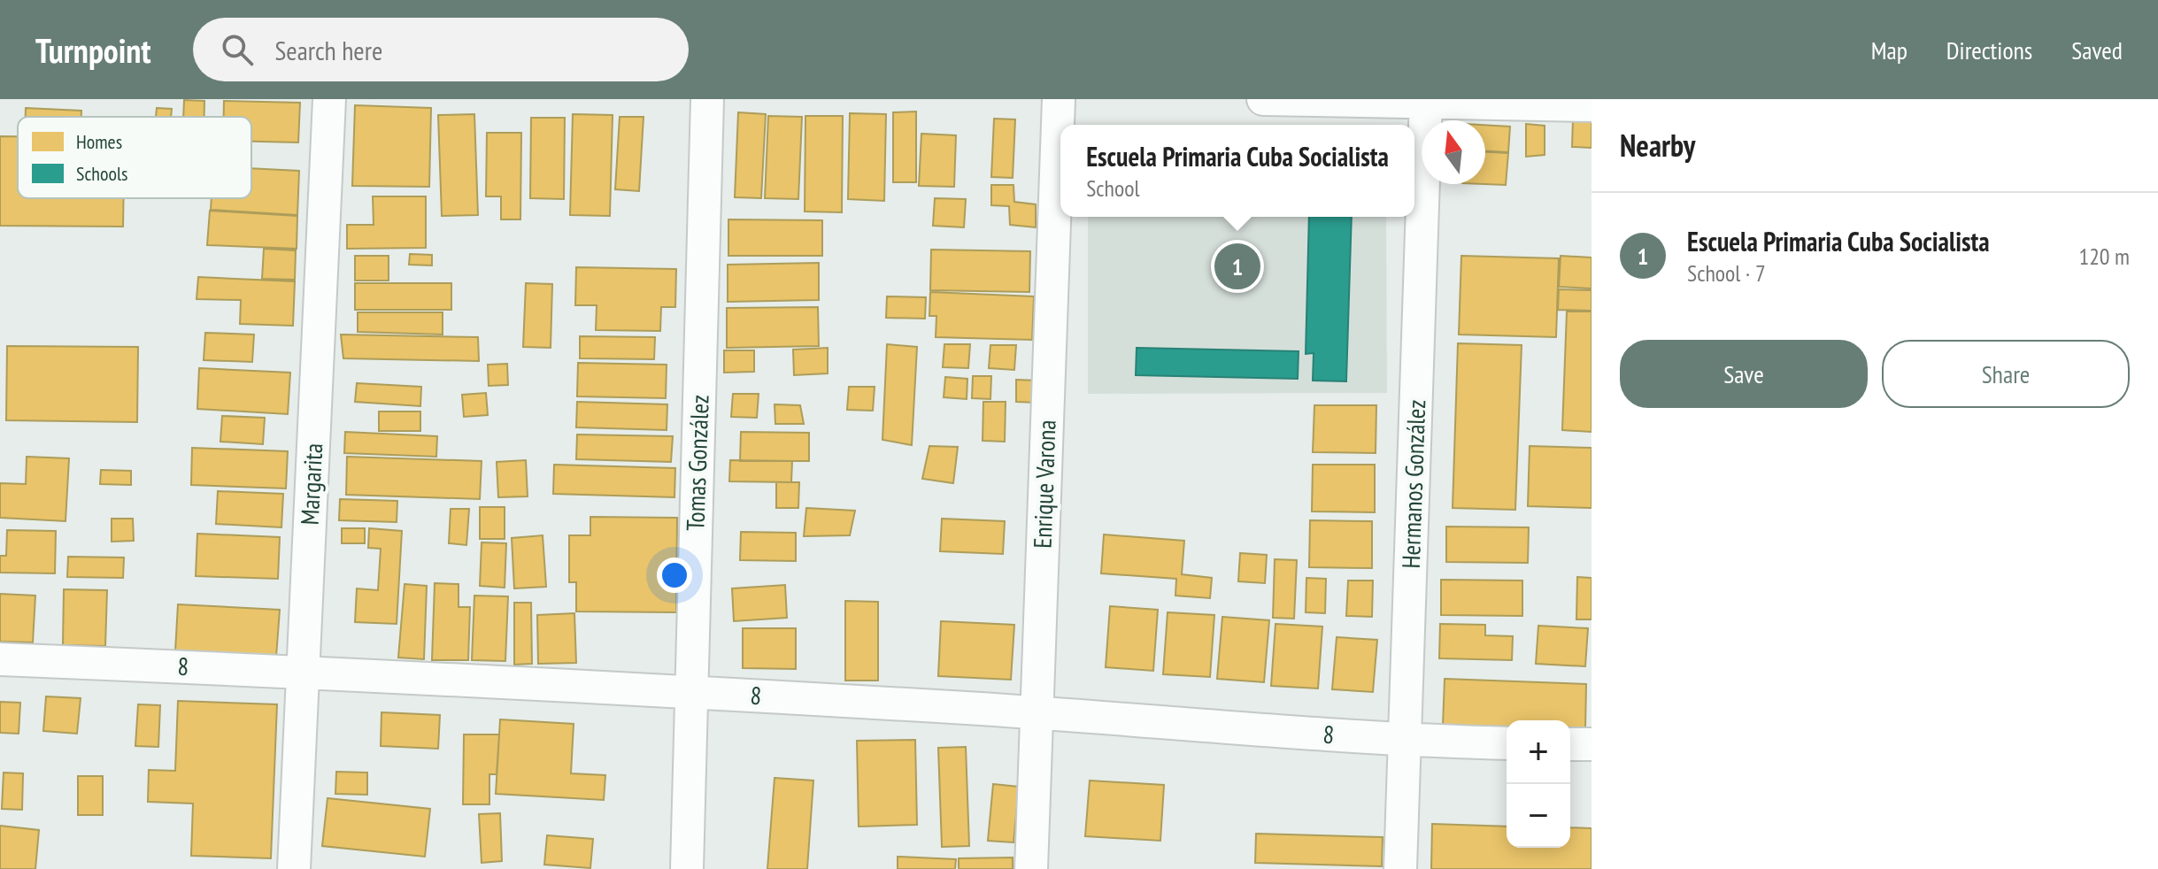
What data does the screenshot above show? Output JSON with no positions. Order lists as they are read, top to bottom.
{
  "streets": {
    "street": [
      "Tomas González",
      "Margarita",
      "Enrique Varona",
      "Hermanos González",
      "8"
    ]
  },
  "crossings": [
    ["Tomas González", "8"],
    ["Margarita", "8"],
    ["Enrique Varona", "8"],
    ["Hermanos González", "8"]
  ],
  "legend": ["Homes", "Schools"],
  "north": "top",
  "page": {
    "header": "Turnpoint",
    "search": "Search here",
    "nav": ["Map", "Directions", "Saved"],
    "heading": "Nearby",
    "popup": ["Escuela Primaria Cuba Socialista", "School"],
    "list": [
      {
        "mark": "1",
        "name": "Escuela Primaria Cuba Socialista",
        "note": "School · 7",
        "value": "120 m"
      }
    ],
    "pins": "1",
    "buttons": ["Save", "Share"],
    "map_buttons": ["+", "−"]
  }
}
